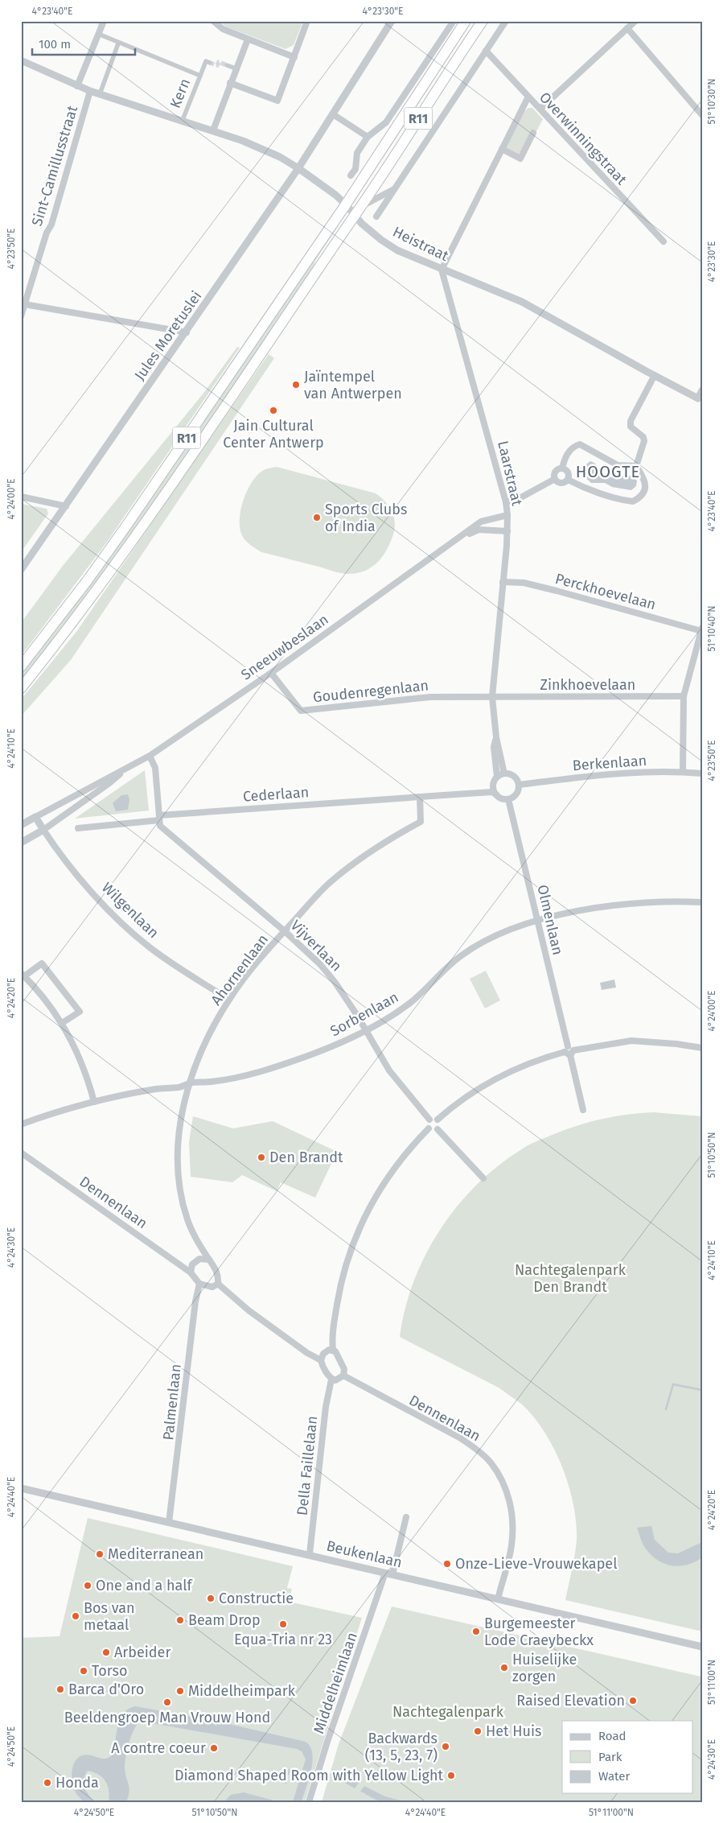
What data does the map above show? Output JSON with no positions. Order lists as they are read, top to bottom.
{
  "streets": {
    "highway": ["R11"],
    "street": [
      "Kern",
      "Overwinningstraat",
      "Sint-Camillusstraat",
      "Heistraat",
      "Jules Moretuslei",
      "Laarstraat",
      "Perckhoevelaan",
      "Sneeuwbeslaan",
      "Zinkhoevelaan",
      "Goudenregenlaan",
      "Berkenlaan",
      "Cederlaan",
      "Wilgenlaan",
      "Olmenlaan",
      "Vijverlaan",
      "Ahornenlaan",
      "Sorbenlaan",
      "Dennenlaan",
      "Palmenlaan",
      "Della Faillelaan",
      "Beukenlaan",
      "Middelheimlaan"
    ]
  },
  "crossings": [
    ["Kern", "Heistraat"],
    ["R11", "Heistraat"],
    ["Sint-Camillusstraat", "Heistraat"],
    ["Heistraat", "Jules Moretuslei"],
    ["Heistraat", "Laarstraat"],
    ["Laarstraat", "Perckhoevelaan"],
    ["Laarstraat", "Sneeuwbeslaan"],
    ["Laarstraat", "Zinkhoevelaan"],
    ["Laarstraat", "Goudenregenlaan"],
    ["Laarstraat", "Berkenlaan"],
    ["Laarstraat", "Cederlaan"],
    ["Laarstraat", "Olmenlaan"],
    ["Sneeuwbeslaan", "Goudenregenlaan"],
    ["Sneeuwbeslaan", "Wilgenlaan"],
    ["Zinkhoevelaan", "Goudenregenlaan"],
    ["Berkenlaan", "Cederlaan"],
    ["Berkenlaan", "Olmenlaan"],
    ["Cederlaan", "Olmenlaan"],
    ["Cederlaan", "Vijverlaan"],
    ["Cederlaan", "Ahornenlaan"],
    ["Wilgenlaan", "Ahornenlaan"],
    ["Olmenlaan", "Sorbenlaan"],
    ["Vijverlaan", "Ahornenlaan"],
    ["Vijverlaan", "Sorbenlaan"],
    ["Ahornenlaan", "Sorbenlaan"],
    ["Ahornenlaan", "Dennenlaan"],
    ["Ahornenlaan", "Palmenlaan"],
    ["Dennenlaan", "Palmenlaan"],
    ["Dennenlaan", "Beukenlaan"],
    ["Palmenlaan", "Beukenlaan"],
    ["Della Faillelaan", "Beukenlaan"],
    ["Beukenlaan", "Middelheimlaan"]
  ],
  "districts": ["HOOGTE"],
  "parks": ["Nachtegalenpark Den Brandt", "Nachtegalenpark"],
  "places": [
    "Jaïntempel van Antwerpen",
    "Jain Cultural Center Antwerp",
    "Sports Clubs of India",
    "Den Brandt",
    "Mediterranean",
    "Onze-Lieve-Vrouwekapel",
    "One and a half",
    "Constructie",
    "Bos van metaal",
    "Beam Drop",
    "Equa-Tria nr 23",
    "Burgemeester Lode Craeybeckx",
    "Arbeider",
    "Huiselijke zorgen",
    "Torso",
    "Barca d'Oro",
    "Middelheimpark",
    "Raised Elevation",
    "Beeldengroep Man Vrouw Hond",
    "Het Huis",
    "Backwards (13, 5, 23, 7)",
    "A contre coeur",
    "Diamond Shaped Room with Yellow Light",
    "Honda"
  ],
  "legend": ["Road", "Park", "Water"],
  "scale_bar": "100 m",
  "coordinates": [
    "4°23'40\"E",
    "4°23'30\"E",
    "51°10'30\"N",
    "4°23'50\"E",
    "4°24'00\"E",
    "51°10'40\"N",
    "4°24'10\"E",
    "4°24'20\"E",
    "51°10'50\"N",
    "4°24'30\"E",
    "4°24'40\"E",
    "51°11'00\"N",
    "4°24'50\"E"
  ]
}
